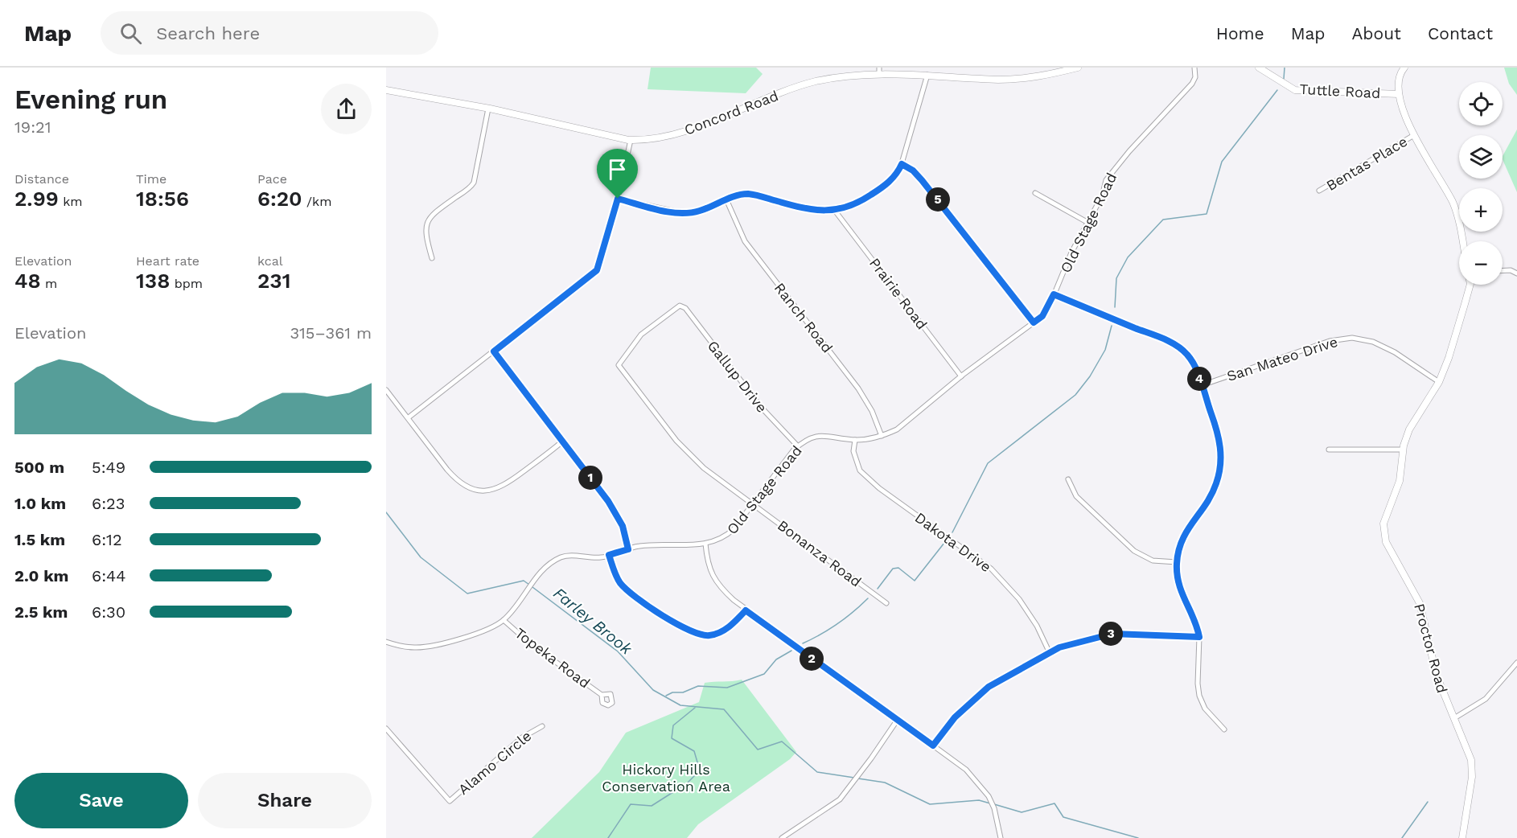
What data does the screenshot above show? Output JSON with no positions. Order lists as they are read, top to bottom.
{
  "streets": {
    "main road": ["Tuttle Road", "Concord Road", "Proctor Road"],
    "street": [
      "Bentas Place",
      "Old Stage Road",
      "Prairie Road",
      "Ranch Road",
      "San Mateo Drive",
      "Gallup Drive",
      "Dakota Drive",
      "Bonanza Road",
      "Topeka Road",
      "Alamo Circle"
    ]
  },
  "crossings": [
    ["Old Stage Road", "Prairie Road"],
    ["Old Stage Road", "Ranch Road"],
    ["Old Stage Road", "Gallup Drive"],
    ["Old Stage Road", "Dakota Drive"],
    ["Old Stage Road", "Bonanza Road"],
    ["Old Stage Road", "Topeka Road"],
    ["San Mateo Drive", "Proctor Road"],
    ["Gallup Drive", "Bonanza Road"]
  ],
  "water": ["Farley Brook"],
  "parks": ["Hickory Hills Conservation Area"],
  "page": {
    "header": "Map",
    "search": "Search here",
    "nav": [
      "Home",
      "Map",
      "About",
      "Contact"
    ],
    "heading": ["Evening run", "19:21"],
    "map_buttons": ["+", "−"],
    "stats": [
      ["Distance", "2.99 km"],
      ["Time", "18:56"],
      ["Pace", "6:20 /km"],
      ["Elevation", "48 m"],
      ["Heart rate", "138 bpm"],
      ["kcal", "231"]
    ],
    "pins": [
      "5",
      "4",
      "1",
      "3",
      "2"
    ],
    "chart": ["Elevation", "315–361 m"],
    "list": [
      {
        "name": "500 m",
        "note": "5:49"
      },
      {
        "name": "1.0 km",
        "note": "6:23"
      },
      {
        "name": "1.5 km",
        "note": "6:12"
      },
      {
        "name": "2.0 km",
        "note": "6:44"
      },
      {
        "name": "2.5 km",
        "note": "6:30"
      }
    ],
    "buttons": ["Save", "Share"]
  }
}
